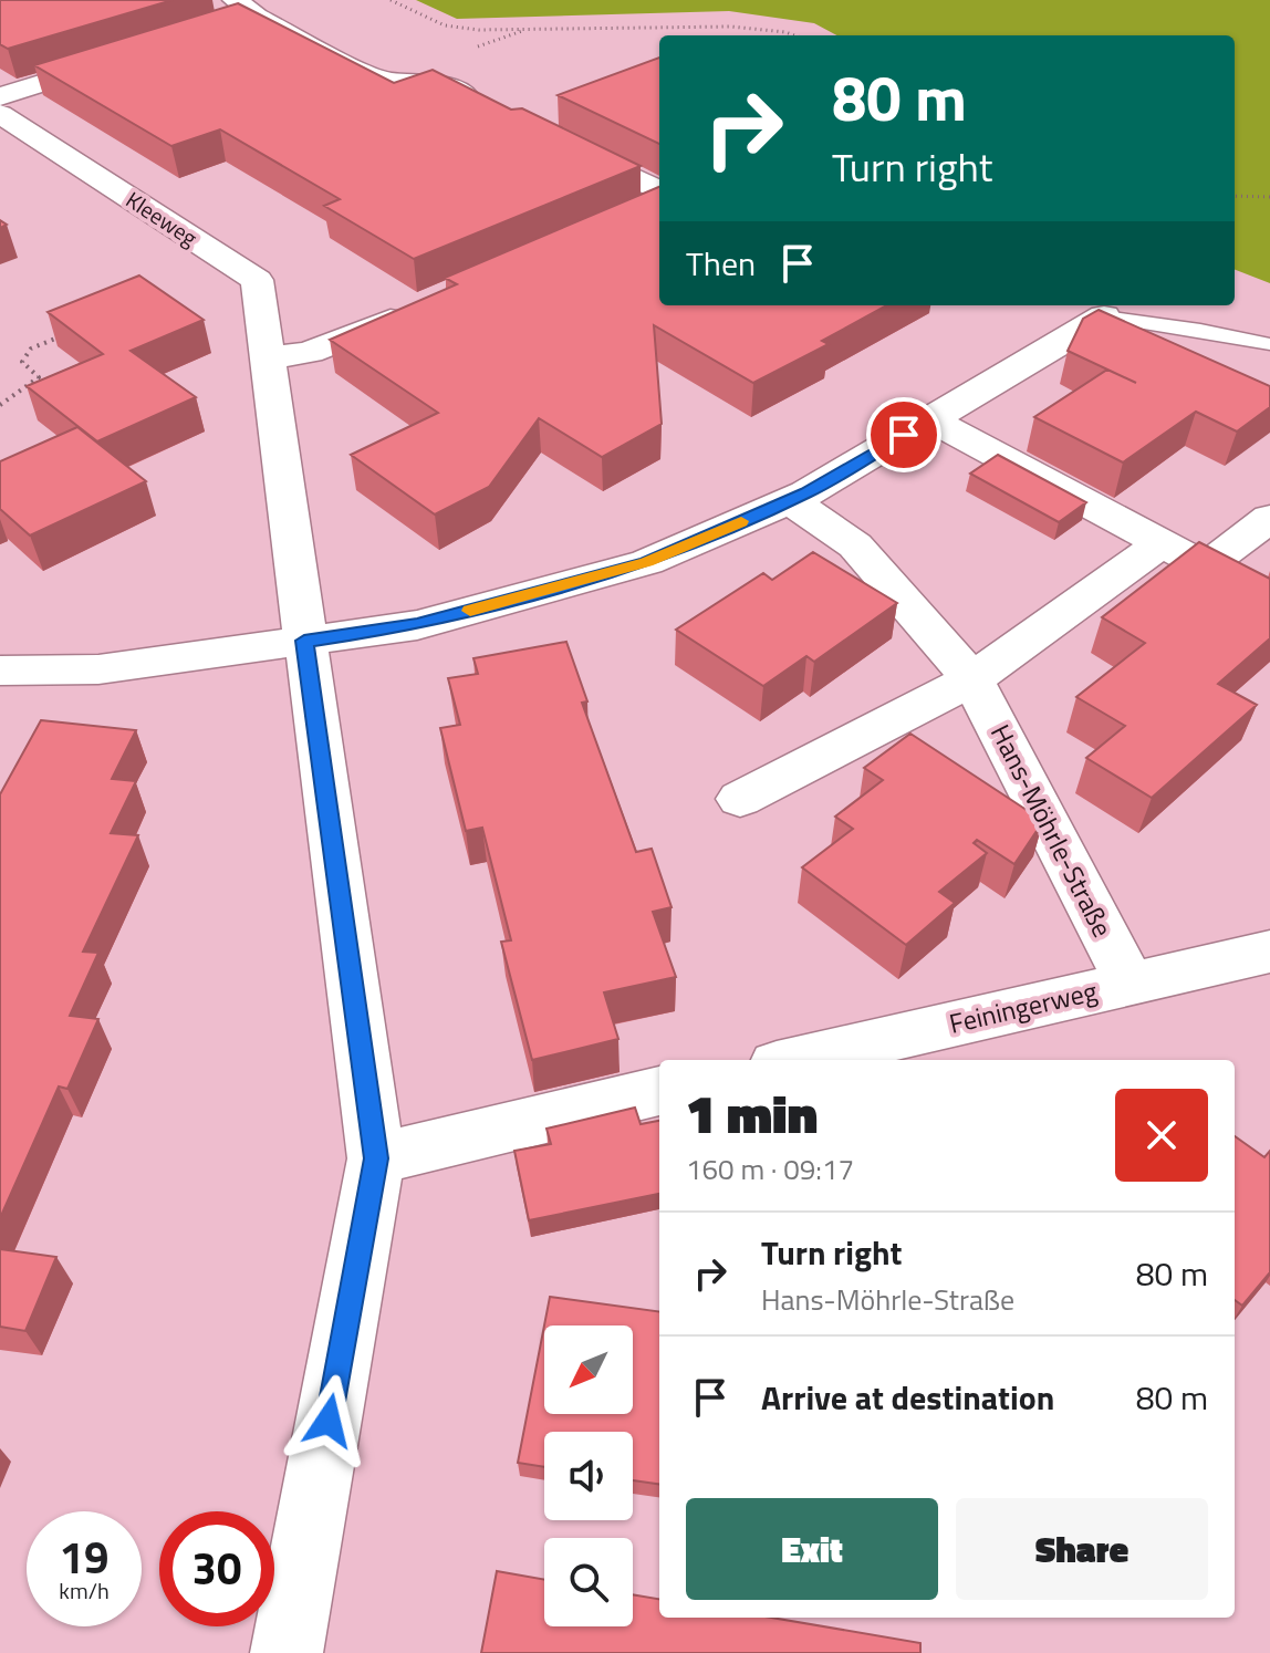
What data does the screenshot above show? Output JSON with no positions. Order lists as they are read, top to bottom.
{
  "streets": {
    "street": ["Kleeweg", "Hans-Möhrle-Straße", "Feiningerweg"]
  },
  "crossings": [
    ["Hans-Möhrle-Straße", "Feiningerweg"]
  ],
  "north": "bottom left",
  "page": {
    "turn": ["80 m", "Turn right"],
    "then": "Then",
    "heading": ["1 min", "160 m · 09:17"],
    "list": [
      {
        "name": "Turn right",
        "note": "Hans-Möhrle-Straße",
        "value": "80 m"
      },
      {
        "name": "Arrive at destination",
        "value": "80 m"
      }
    ],
    "buttons": ["Exit", "Share"],
    "speed": "19 km/h",
    "limit": "30"
  }
}
